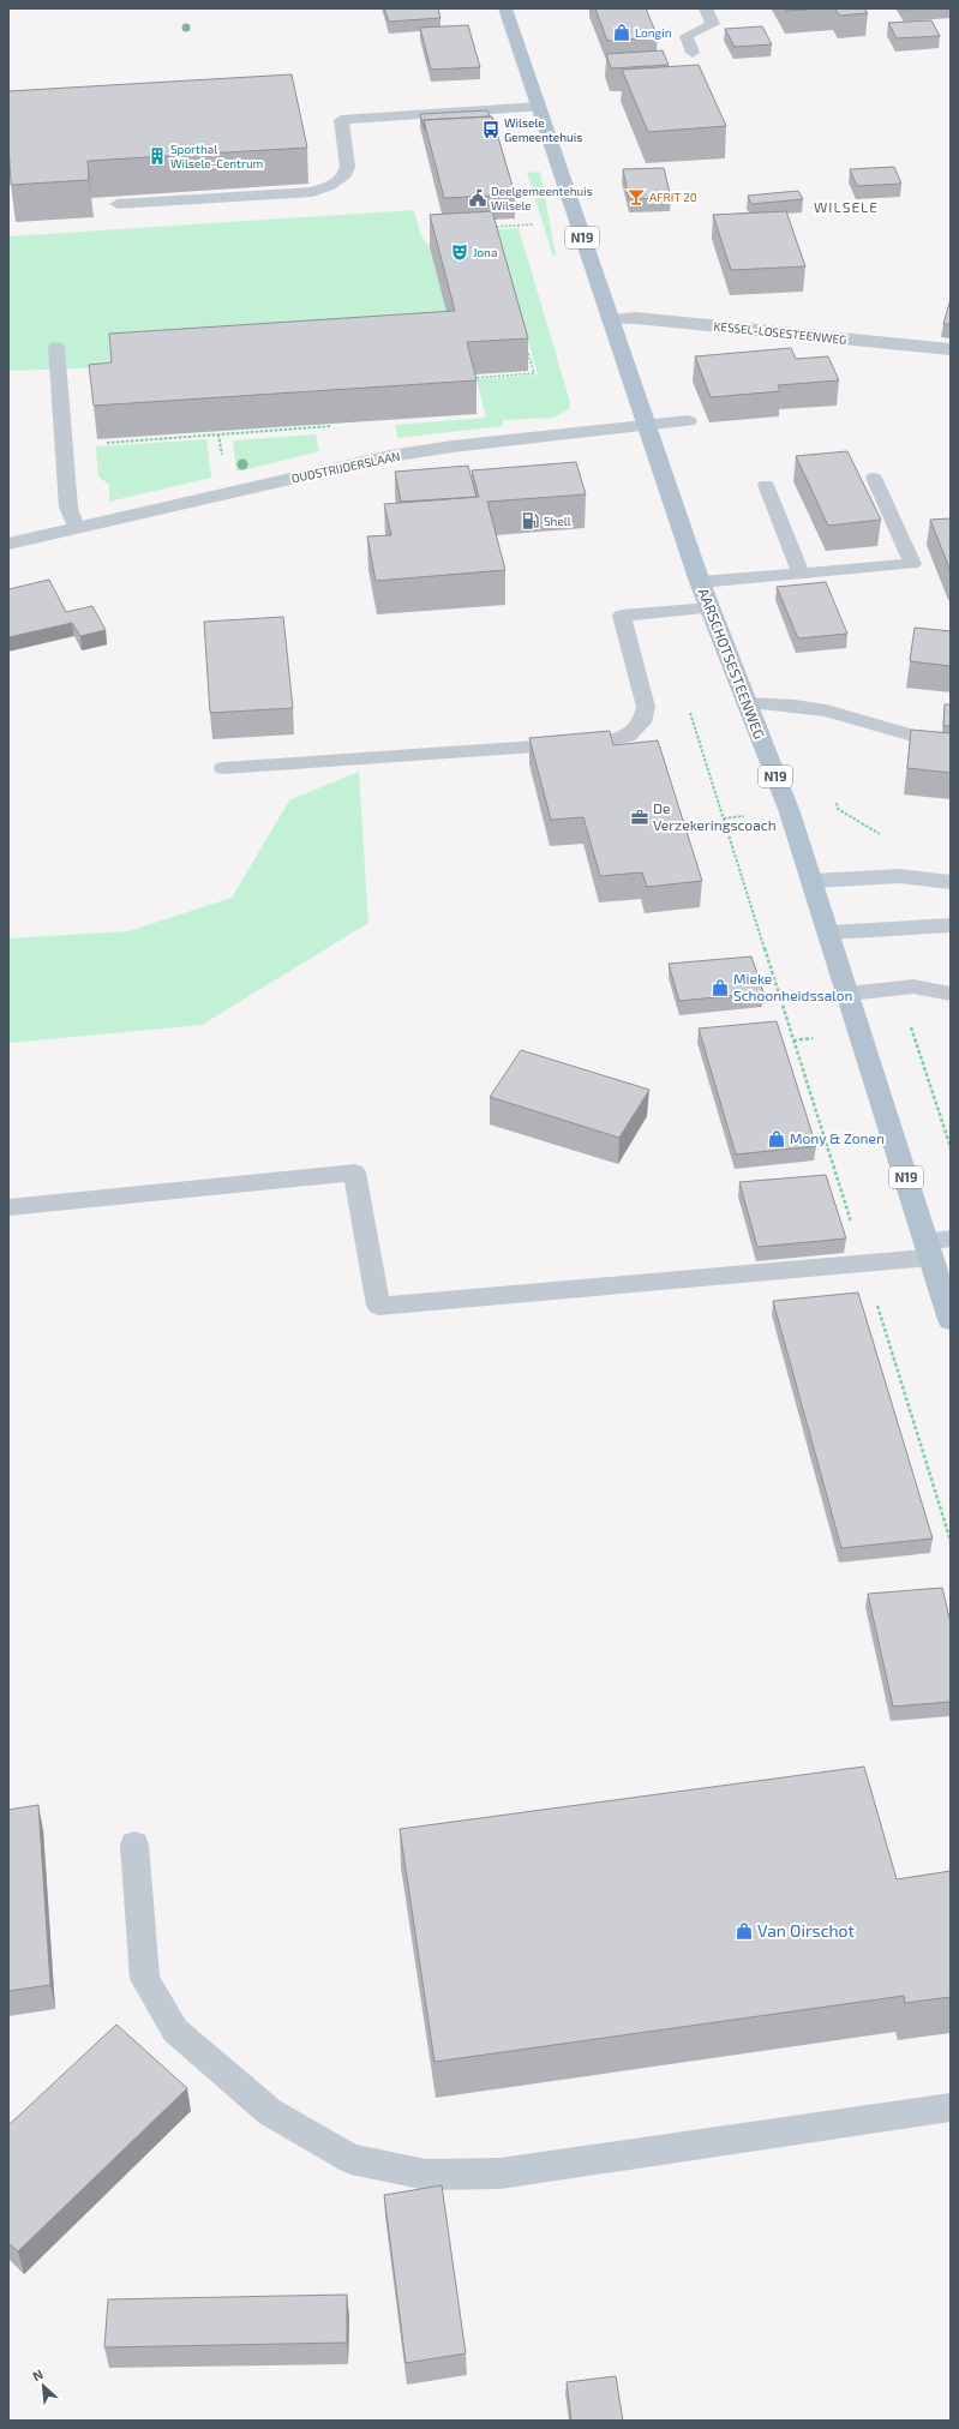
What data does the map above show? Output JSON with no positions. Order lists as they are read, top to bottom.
{
  "streets": {
    "main road": ["N19", "AARSCHOTSESTEENWEG"],
    "street": ["KESSEL-LOSESTEENWEG", "OUDSTRIJDERSLAAN"]
  },
  "crossings": [
    ["KESSEL-LOSESTEENWEG", "AARSCHOTSESTEENWEG"],
    ["OUDSTRIJDERSLAAN", "AARSCHOTSESTEENWEG"]
  ],
  "districts": ["WILSELE"],
  "places": {
    "shop": [
      "Longin",
      "Mieke Schoonheidssalon",
      "Mony & Zonen",
      "Van Oirschot"
    ],
    "bus stop": ["Wilsele Gemeentehuis"],
    "building": ["Sporthal Wilsele-Centrum"],
    "bar": ["AFRIT 20"],
    "public building": ["Deelgemeentehuis Wilsele"],
    "theatre": ["Jona"],
    "fuel station": ["Shell"],
    "office": ["De Verzekeringscoach"]
  },
  "north": "top left"
}
